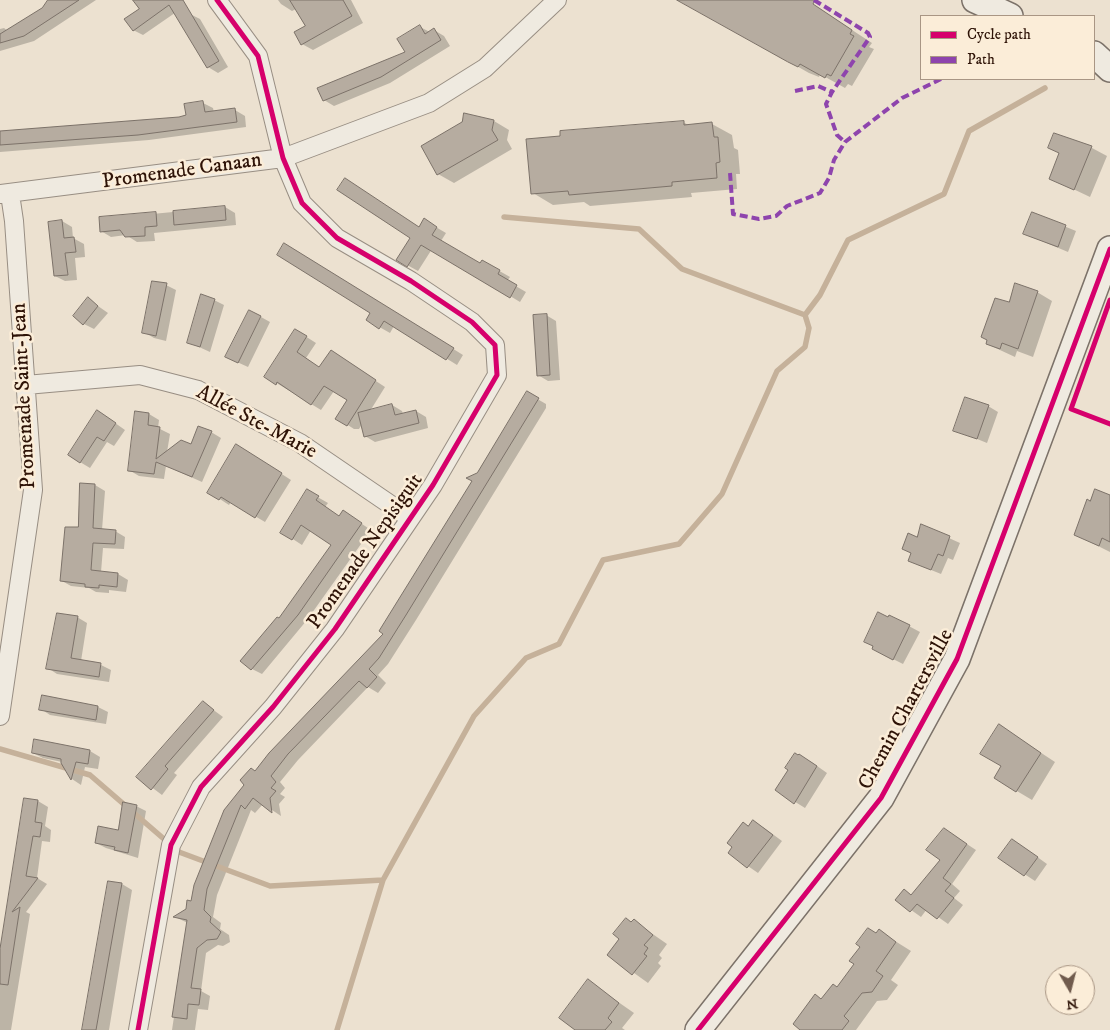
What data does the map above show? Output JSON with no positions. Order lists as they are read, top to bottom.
{
  "streets": {
    "street": [
      "Promenade Canaan",
      "Promenade Saint-Jean",
      "Allée Ste-Marie",
      "Promenade Nepisiguit",
      "Chemin Chartersville"
    ]
  },
  "crossings": [
    ["Promenade Canaan", "Promenade Saint-Jean"],
    ["Promenade Canaan", "Promenade Nepisiguit"],
    ["Promenade Saint-Jean", "Allée Ste-Marie"],
    ["Allée Ste-Marie", "Promenade Nepisiguit"]
  ],
  "legend": ["Cycle path", "Path"],
  "north": "bottom"
}
